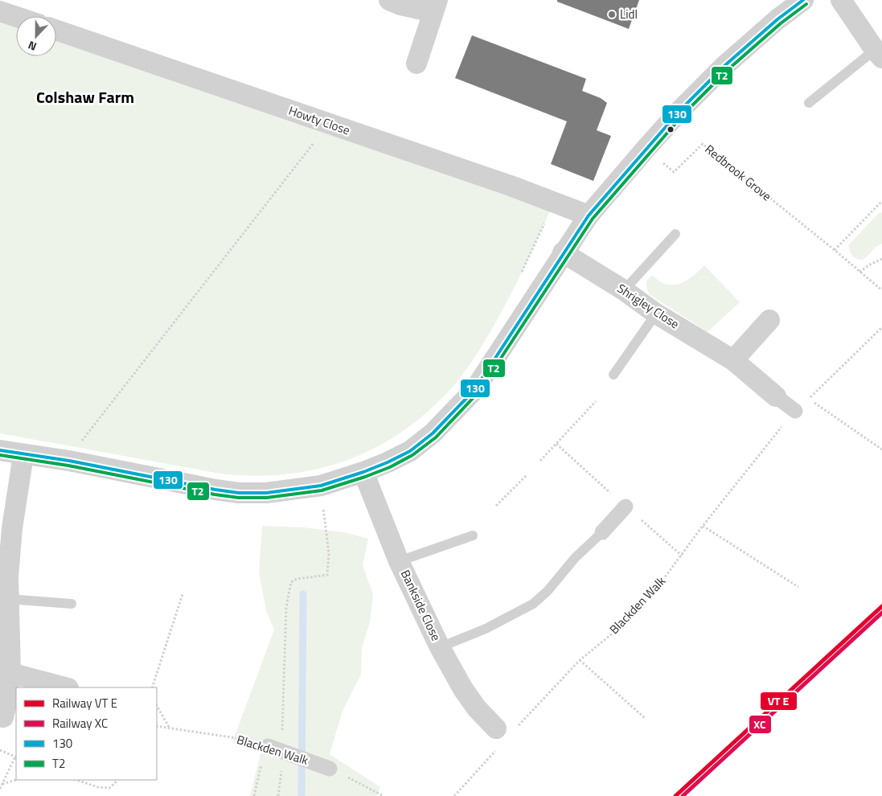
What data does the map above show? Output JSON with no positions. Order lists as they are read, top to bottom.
{
  "streets": {
    "street": [
      "Howty Close",
      "Shrigley Close",
      "Bankside Close",
      "Blackden Walk"
    ],
    "path": ["Redbrook Grove"]
  },
  "crossings": [
    ["Bankside Close", "Blackden Walk"]
  ],
  "districts": ["Colshaw Farm"],
  "places": ["Lidl"],
  "lines": ["transit line 130", "transit line T2", "rail line XC"],
  "legend": [
    "Railway VT E",
    "Railway XC",
    "130",
    "T2"
  ],
  "north": "bottom"
}
